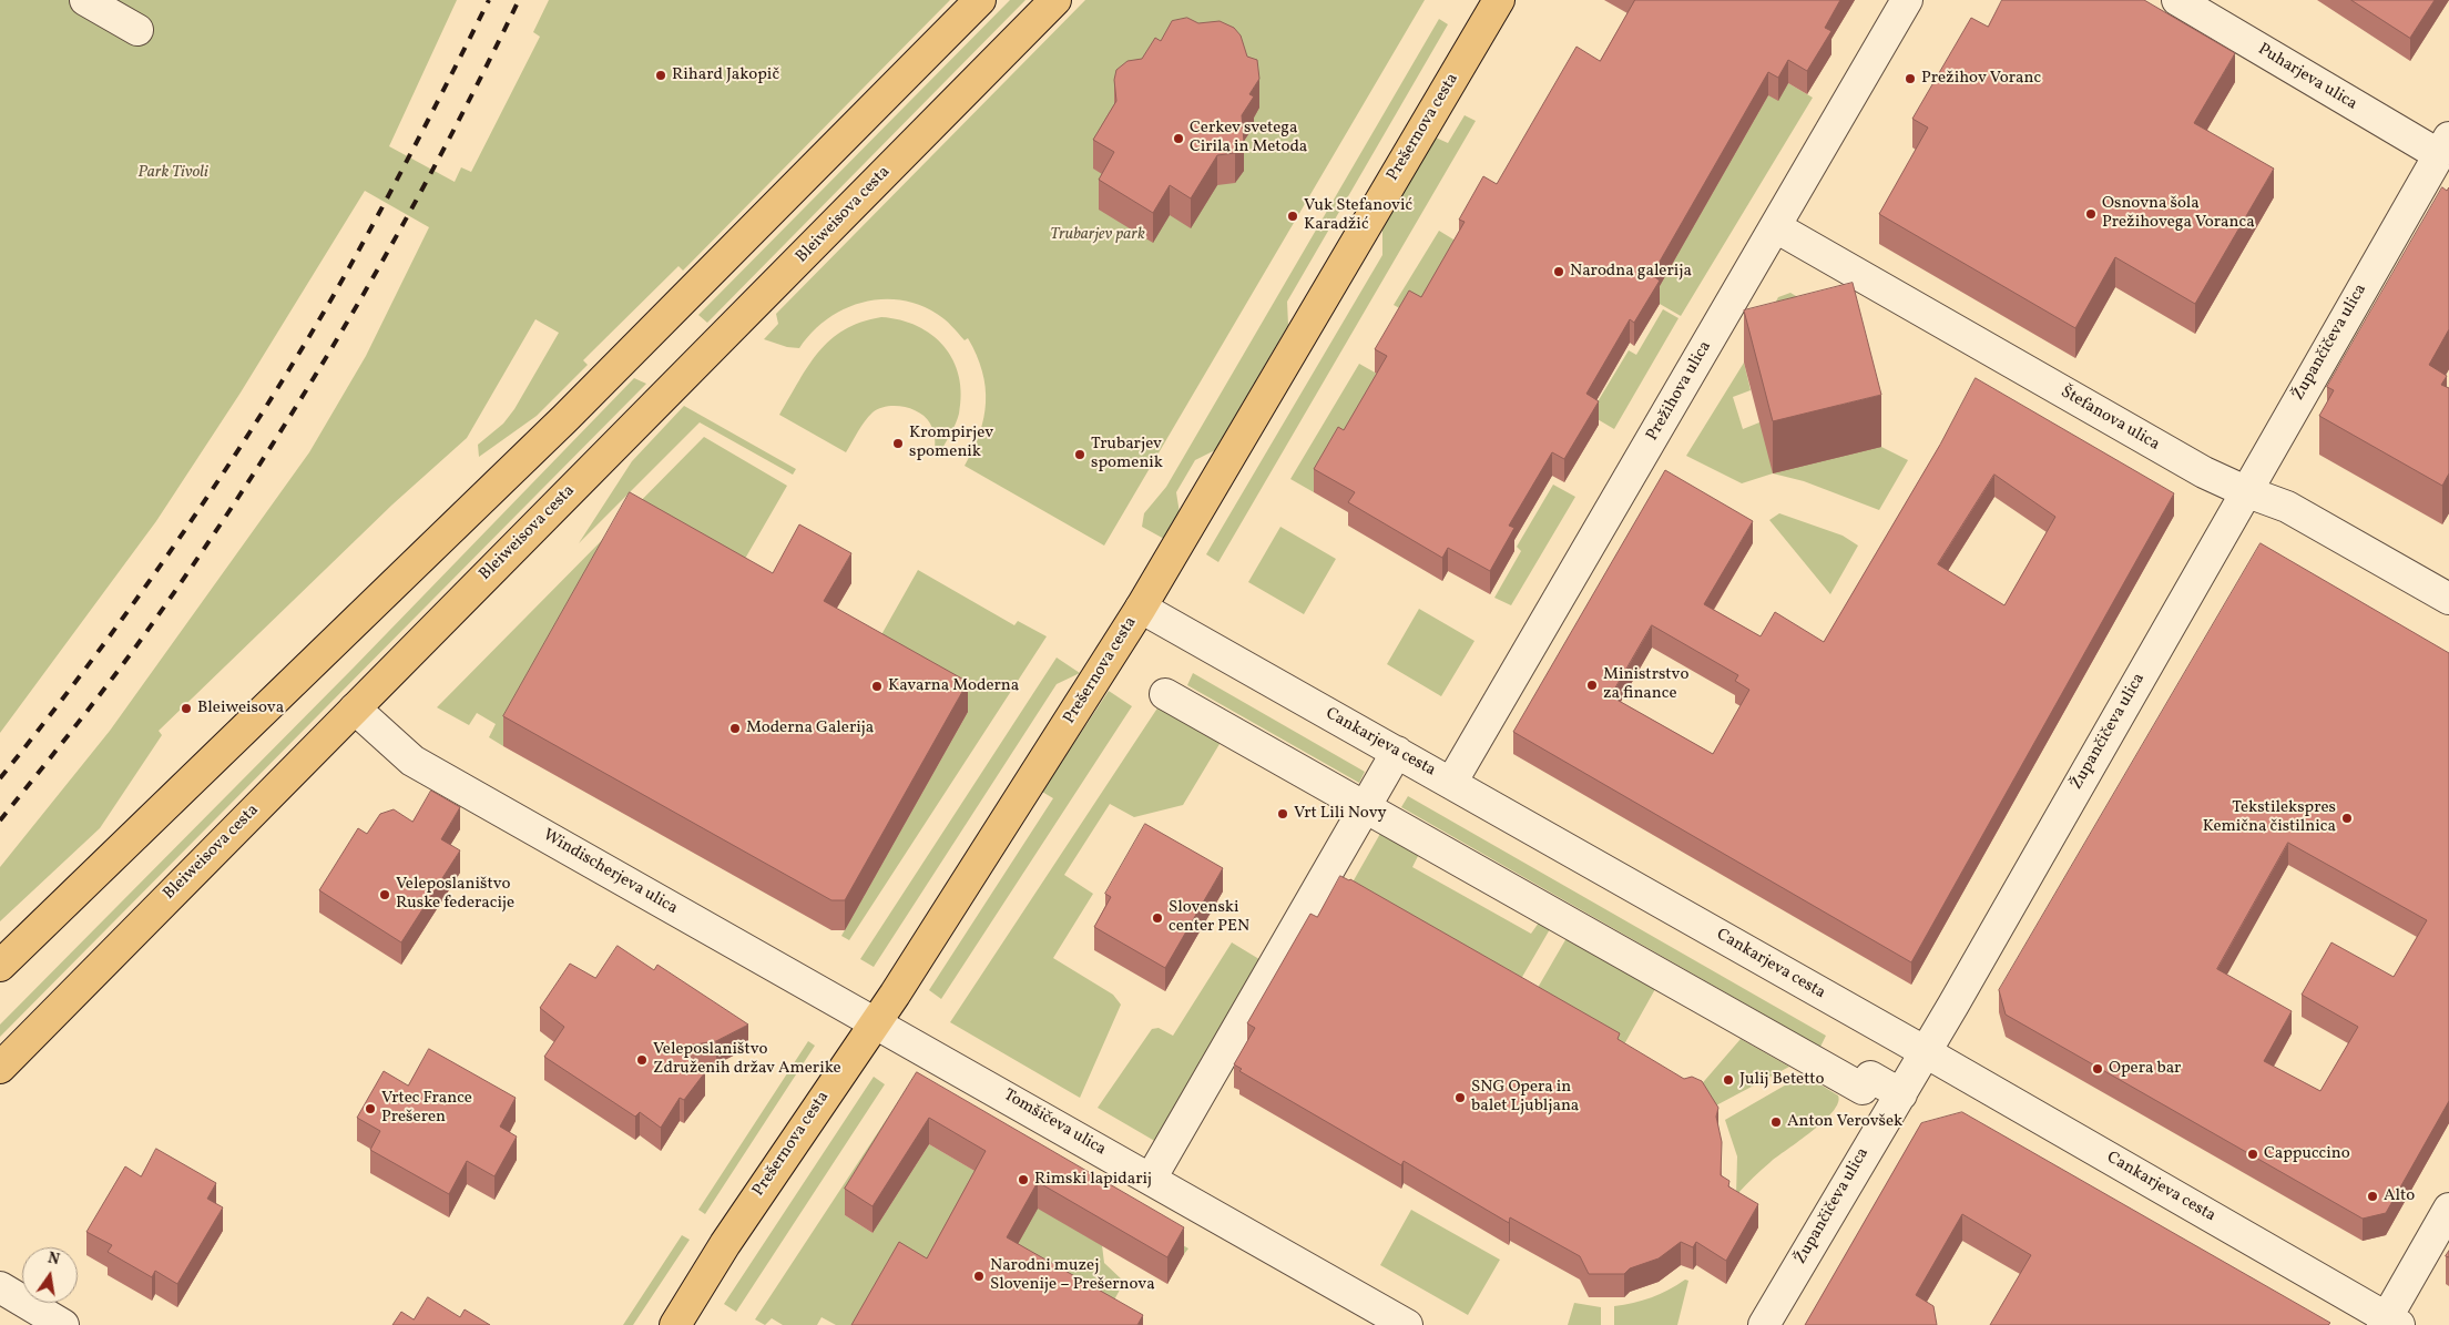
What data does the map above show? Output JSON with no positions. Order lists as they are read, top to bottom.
{
  "streets": {
    "main road": ["Prešernova cesta", "Bleiweisova cesta"],
    "street": [
      "Puharjeva ulica",
      "Župančičeva ulica",
      "Prežihova ulica",
      "Štefanova ulica",
      "Cankarjeva cesta",
      "Windischerjeva ulica",
      "Tomšičeva ulica"
    ]
  },
  "crossings": [
    ["Puharjeva ulica", "Župančičeva ulica"],
    ["Prešernova cesta", "Cankarjeva cesta"],
    ["Prešernova cesta", "Windischerjeva ulica"],
    ["Prešernova cesta", "Tomšičeva ulica"],
    ["Bleiweisova cesta", "Windischerjeva ulica"],
    ["Župančičeva ulica", "Štefanova ulica"],
    ["Župančičeva ulica", "Cankarjeva cesta"],
    ["Prežihova ulica", "Štefanova ulica"],
    ["Prežihova ulica", "Cankarjeva cesta"],
    ["Windischerjeva ulica", "Tomšičeva ulica"]
  ],
  "parks": ["Park Tivoli", "Trubarjev park"],
  "places": [
    "Rihard Jakopič",
    "Prežihov Voranc",
    "Cerkev svetega Cirila in Metoda",
    "Osnovna šola Prežihovega Voranca",
    "Vuk Stefanović Karadžić",
    "Narodna galerija",
    "Krompirjev spomenik",
    "Trubarjev spomenik",
    "Ministrstvo za finance",
    "Kavarna Moderna",
    "Bleiweisova",
    "Moderna Galerija",
    "Vrt Lili Novy",
    "Tekstilekspres Kemična čistilnica",
    "Veleposlaništvo Ruske federacije",
    "Slovenski center PEN",
    "Veleposlaništvo Združenih držav Amerike",
    "Opera bar",
    "Julij Betetto",
    "SNG Opera in balet Ljubljana",
    "Vrtec France Prešeren",
    "Anton Verovšek",
    "Cappuccino",
    "Rimski lapidarij",
    "Alto",
    "Narodni muzej Slovenije – Prešernova"
  ],
  "north": "top"
}
